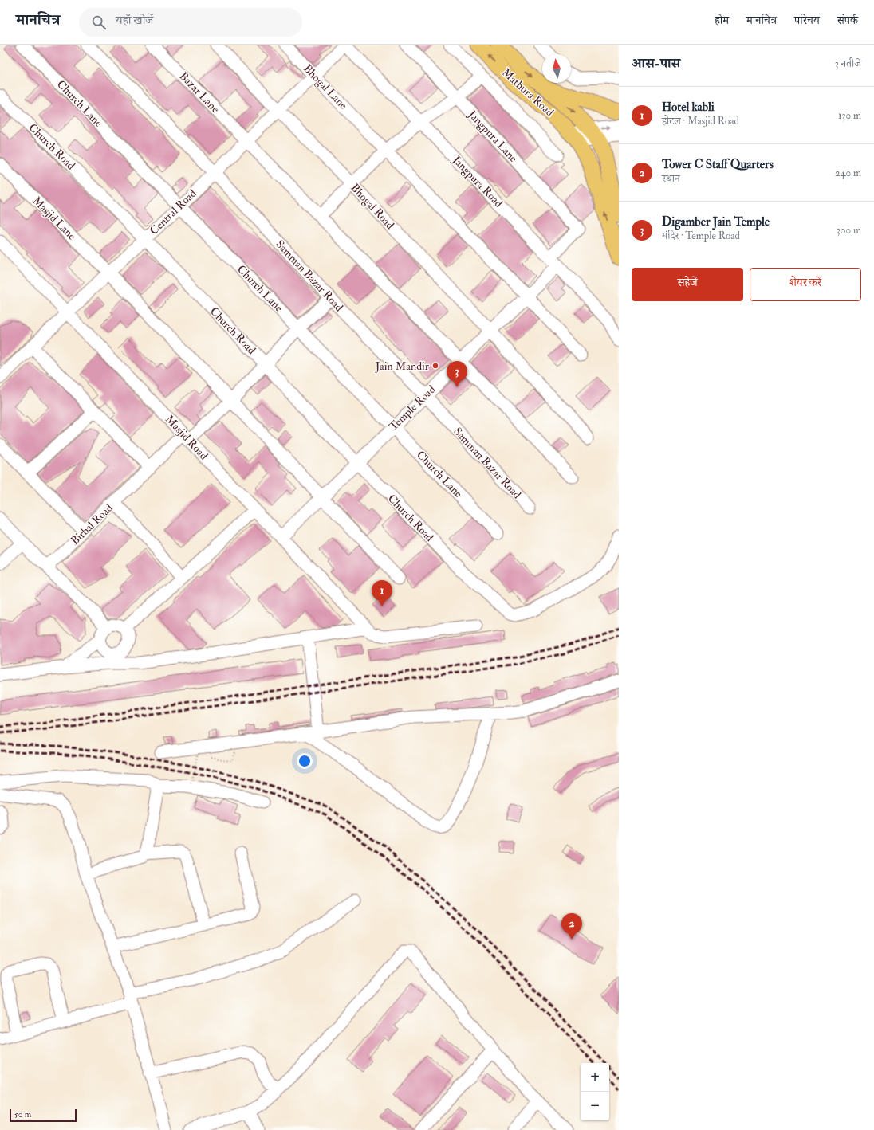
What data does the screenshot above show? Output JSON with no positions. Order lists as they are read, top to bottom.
{
  "streets": {
    "main road": ["Mathura Road"],
    "street": [
      "Bhogal Lane",
      "Bazar Lane",
      "Church Lane",
      "Jangpura Lane",
      "Church Road",
      "Jangpura Road",
      "Bhogal Road",
      "Central Road",
      "Masjid Lane",
      "Samman Bazar Road",
      "Temple Road",
      "Masjid Road",
      "Birbal Road"
    ]
  },
  "crossings": [
    ["Bhogal Lane", "Central Road"],
    ["Bhogal Lane", "Temple Road"],
    ["Bazar Lane", "Central Road"],
    ["Bazar Lane", "Temple Road"],
    ["Church Lane", "Central Road"],
    ["Church Lane", "Temple Road"],
    ["Church Lane", "Birbal Road"],
    ["Jangpura Lane", "Temple Road"],
    ["Church Road", "Central Road"],
    ["Church Road", "Temple Road"],
    ["Church Road", "Birbal Road"],
    ["Jangpura Road", "Central Road"],
    ["Jangpura Road", "Temple Road"],
    ["Bhogal Road", "Central Road"],
    ["Bhogal Road", "Temple Road"],
    ["Central Road", "Masjid Lane"],
    ["Central Road", "Samman Bazar Road"],
    ["Central Road", "Masjid Road"],
    ["Masjid Lane", "Temple Road"],
    ["Masjid Lane", "Birbal Road"],
    ["Samman Bazar Road", "Temple Road"],
    ["Samman Bazar Road", "Birbal Road"],
    ["Temple Road", "Masjid Road"],
    ["Masjid Road", "Birbal Road"]
  ],
  "places": ["Jain Mandir"],
  "scale_bar": "50 m",
  "north": "top",
  "page": {
    "header": "मानचित्र",
    "search": "यहाँ खोजें",
    "nav": [
      "होम",
      "मानचित्र",
      "परिचय",
      "संपर्क"
    ],
    "heading": ["आस-पास", "3 नतीजे"],
    "list": [
      {
        "mark": "1",
        "name": "Hotel kabli",
        "note": "होटल · Masjid Road",
        "value": "130 m"
      },
      {
        "mark": "2",
        "name": "Tower C Staff Quarters",
        "note": "स्थान",
        "value": "240 m"
      },
      {
        "mark": "3",
        "name": "Digamber Jain Temple",
        "note": "मंदिर · Temple Road",
        "value": "300 m"
      }
    ],
    "buttons": ["सहेजें", "शेयर करें"],
    "pins": ["3", "1", "2"],
    "map_buttons": ["+", "−"],
    "scale": "50 m"
  }
}
